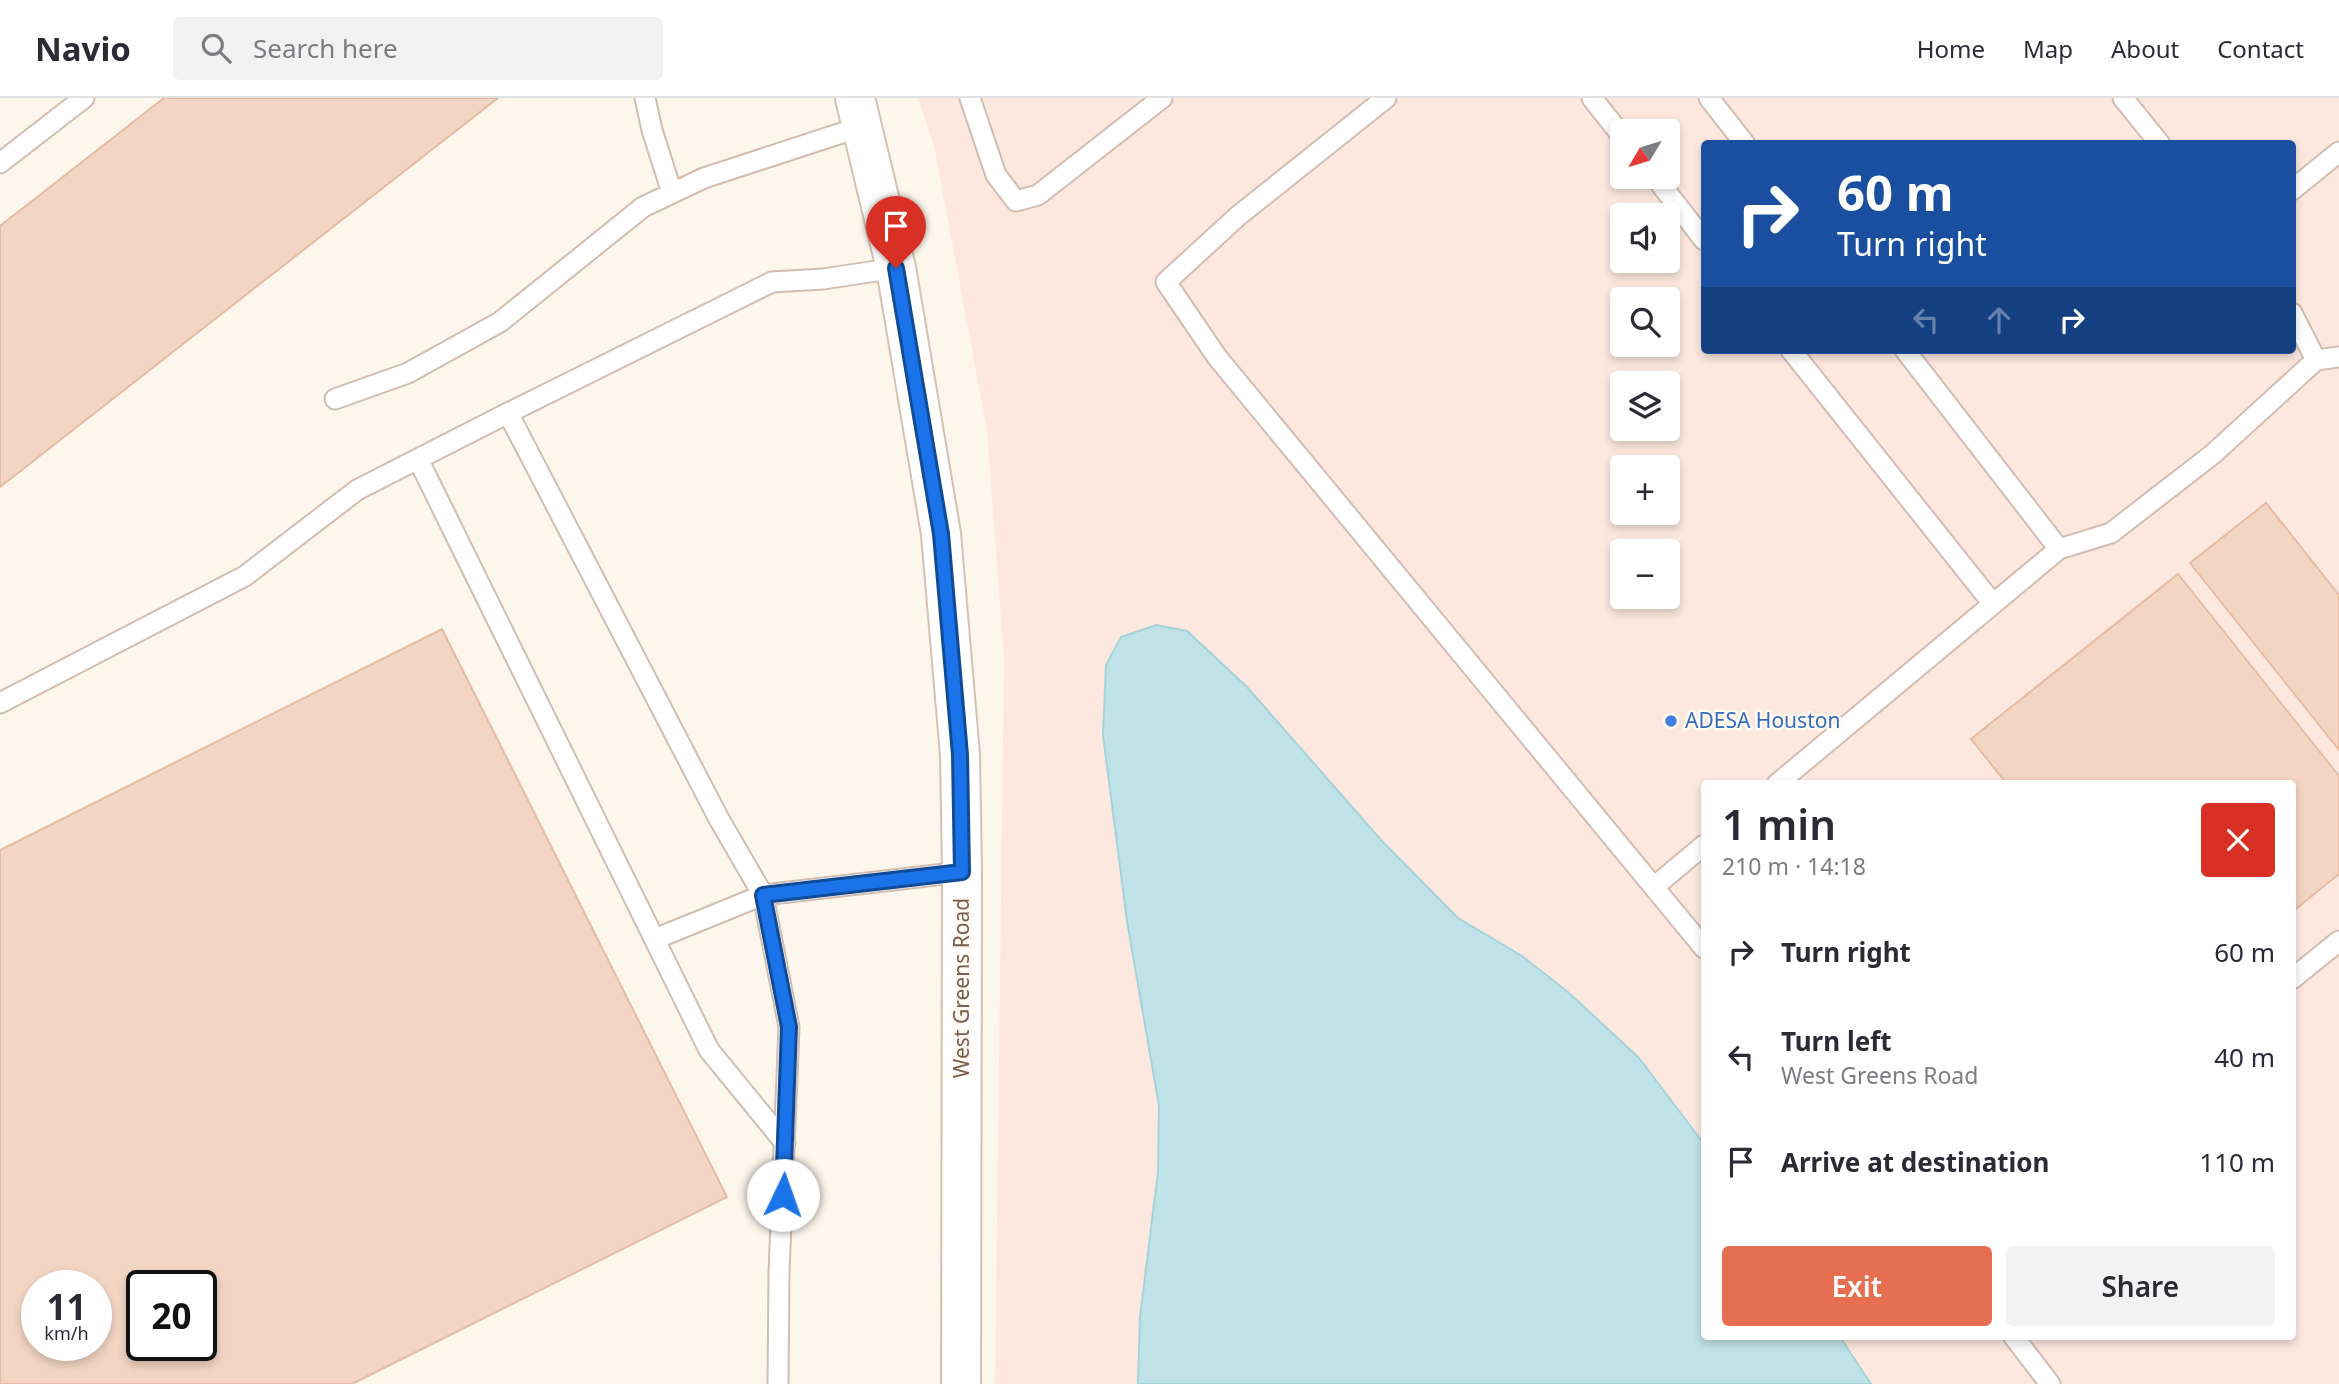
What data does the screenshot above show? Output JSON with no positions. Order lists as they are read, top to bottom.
{
  "streets": {
    "main road": ["West Greens Road"]
  },
  "places": ["ADESA Houston"],
  "north": "bottom left",
  "page": {
    "header": "Navio",
    "search": "Search here",
    "nav": [
      "Home",
      "Map",
      "About",
      "Contact"
    ],
    "map_buttons": ["+", "−"],
    "turn": ["60 m", "Turn right"],
    "heading": ["1 min", "210 m · 14:18"],
    "list": [
      {
        "name": "Turn right",
        "value": "60 m"
      },
      {
        "name": "Turn left",
        "note": "West Greens Road",
        "value": "40 m"
      },
      {
        "name": "Arrive at destination",
        "value": "110 m"
      }
    ],
    "buttons": ["Exit", "Share"],
    "speed": "11 km/h",
    "limit": "20"
  }
}
